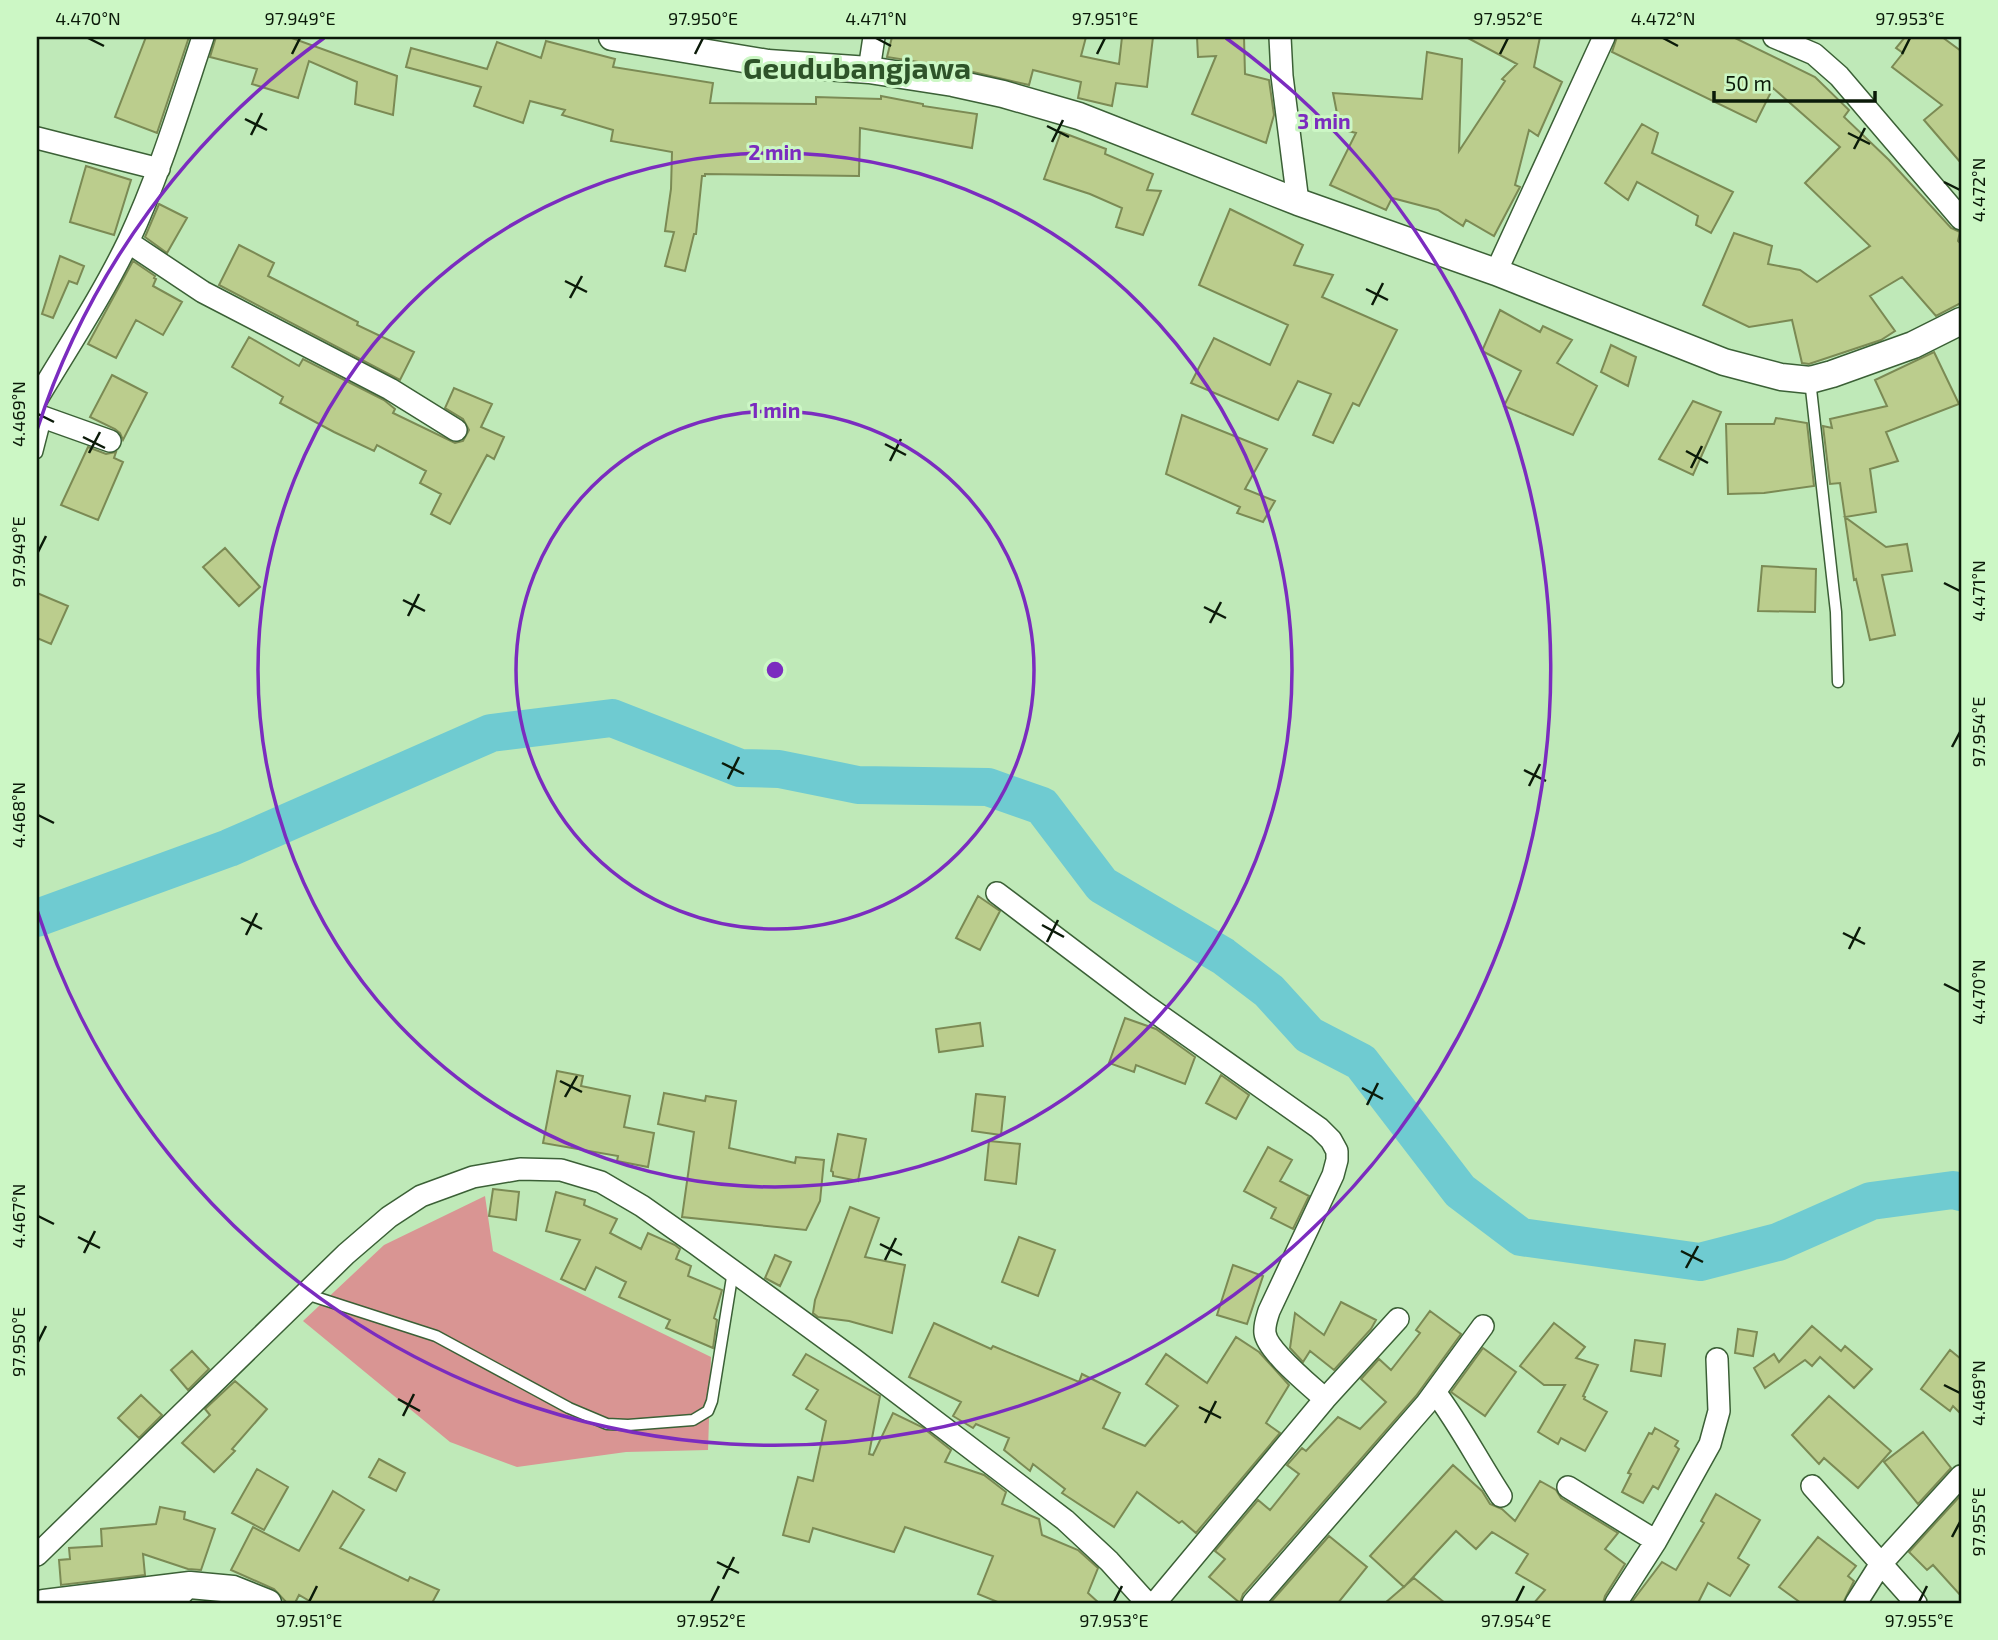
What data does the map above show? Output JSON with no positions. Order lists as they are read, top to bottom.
{
  "districts": ["Geudubangjawa"],
  "scale_bar": "50 m",
  "coordinates": [
    "4.470°N",
    "97.949°E",
    "97.950°E",
    "4.471°N",
    "97.951°E",
    "97.952°E",
    "4.472°N",
    "97.953°E",
    "4.469°N",
    "97.954°E",
    "4.468°N",
    "4.467°N",
    "97.955°E"
  ],
  "rings": ["3 min", "2 min", "1 min"]
}
